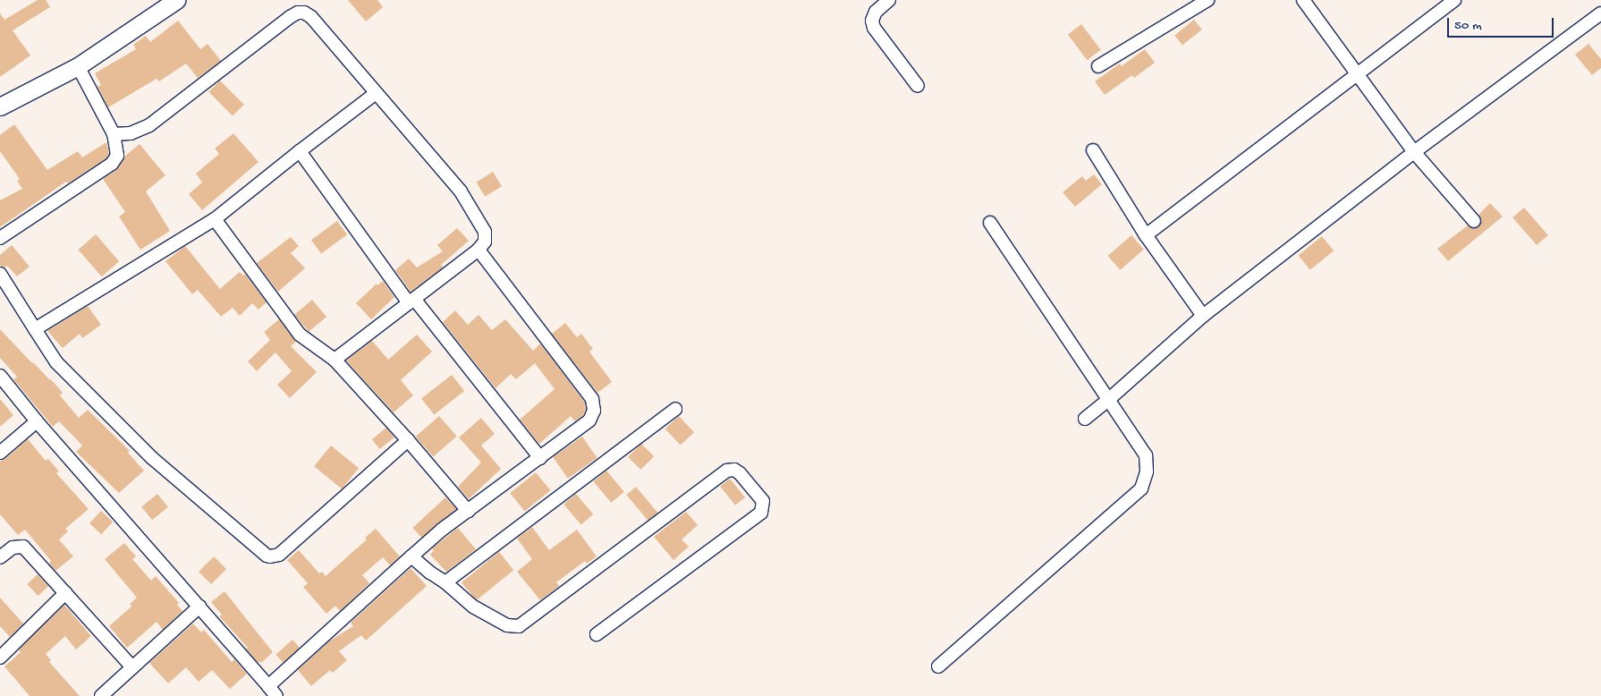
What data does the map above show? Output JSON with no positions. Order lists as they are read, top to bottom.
{
  "scale_bar": "50 m"
}
